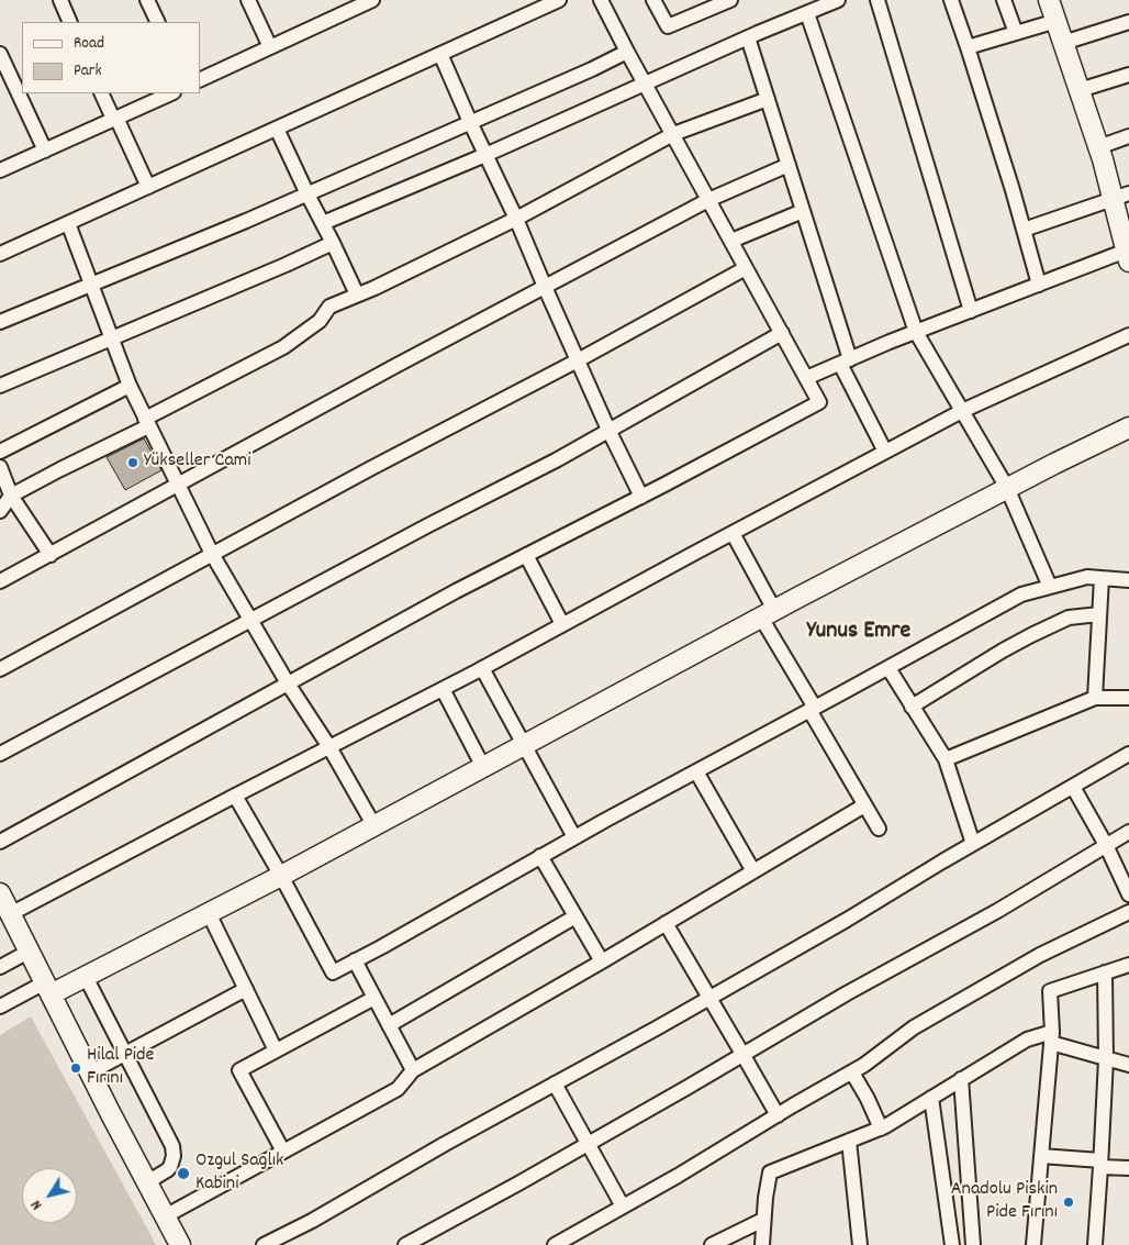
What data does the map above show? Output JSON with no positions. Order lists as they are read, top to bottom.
{
  "districts": ["Yunus Emre"],
  "places": [
    "Yükseller Cami",
    "Hilal Pide Fırını",
    "Ozgul Saglık Kabini",
    "Anadolu Piskin Pide Fırını"
  ],
  "legend": ["Road", "Park"],
  "north": "bottom left"
}
